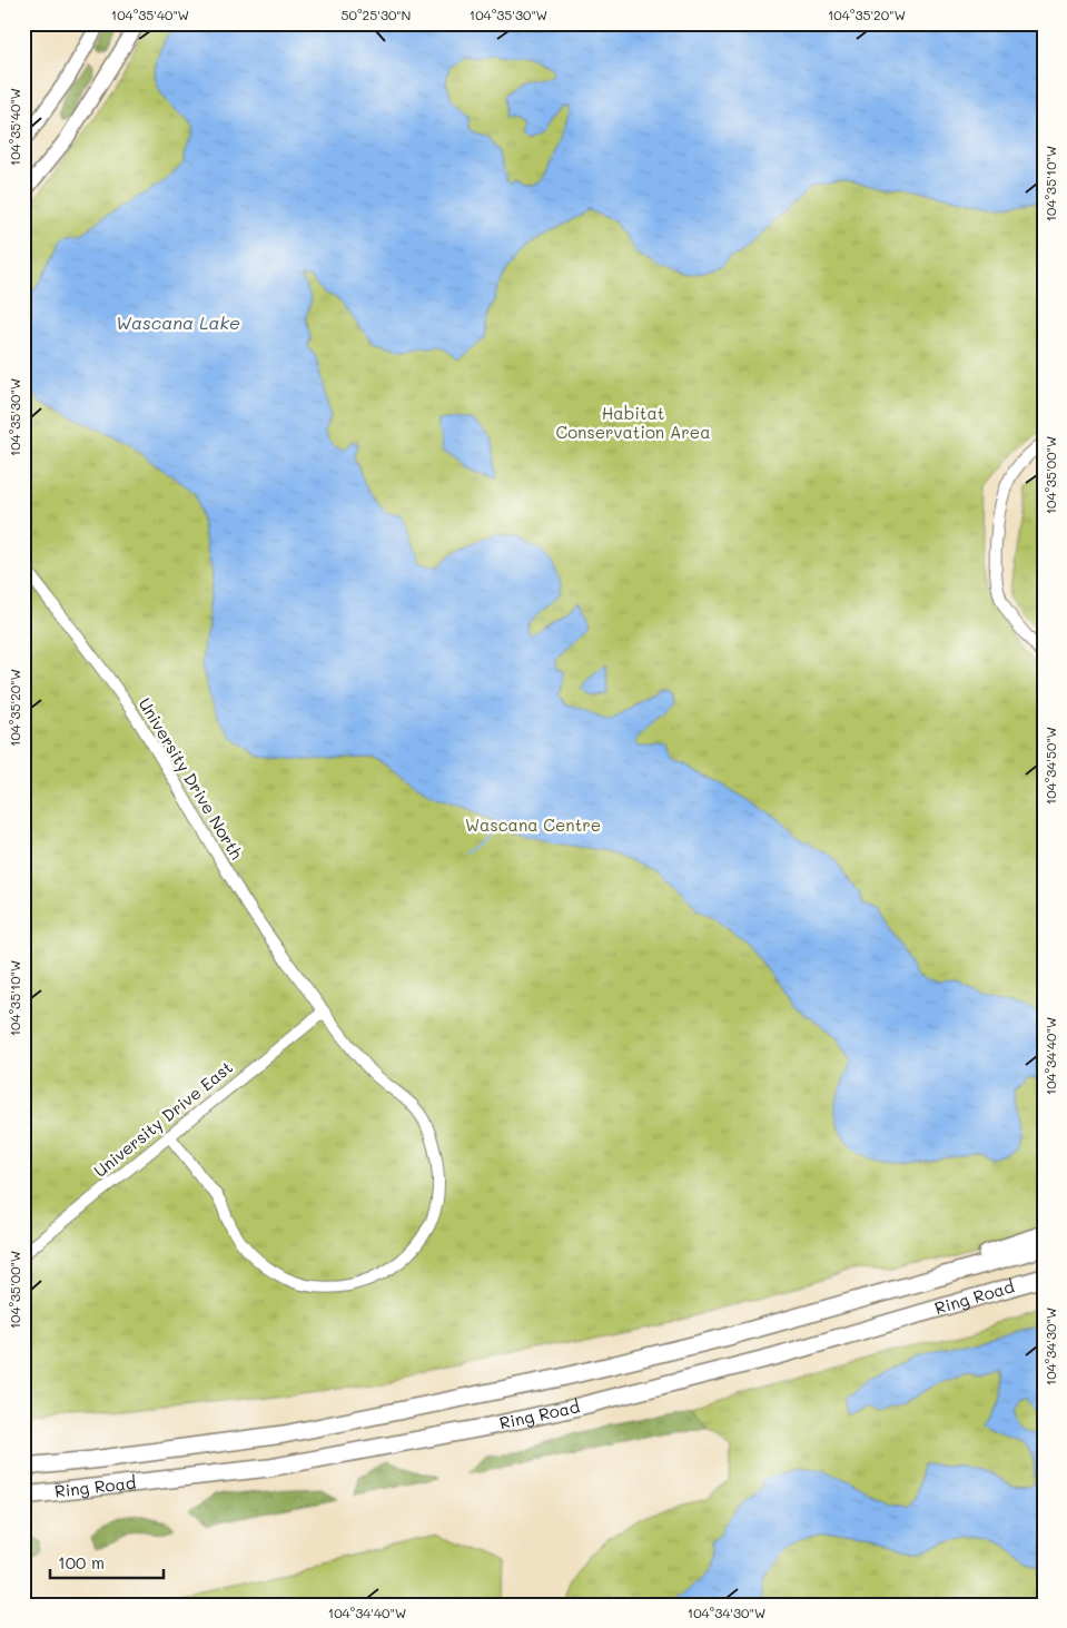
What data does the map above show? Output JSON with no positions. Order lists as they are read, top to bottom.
{
  "streets": {
    "highway": ["Ring Road"],
    "street": ["University Drive North", "University Drive East"]
  },
  "crossings": [
    ["University Drive North", "University Drive East"]
  ],
  "water": ["Wascana Lake"],
  "parks": ["Habitat Conservation Area", "Wascana Centre"],
  "scale_bar": "100 m",
  "coordinates": [
    "104°35'40\"W",
    "50°25'30\"N",
    "104°35'30\"W",
    "104°35'20\"W",
    "104°35'10\"W",
    "104°35'00\"W",
    "104°34'50\"W",
    "104°34'40\"W",
    "104°34'30\"W"
  ]
}
